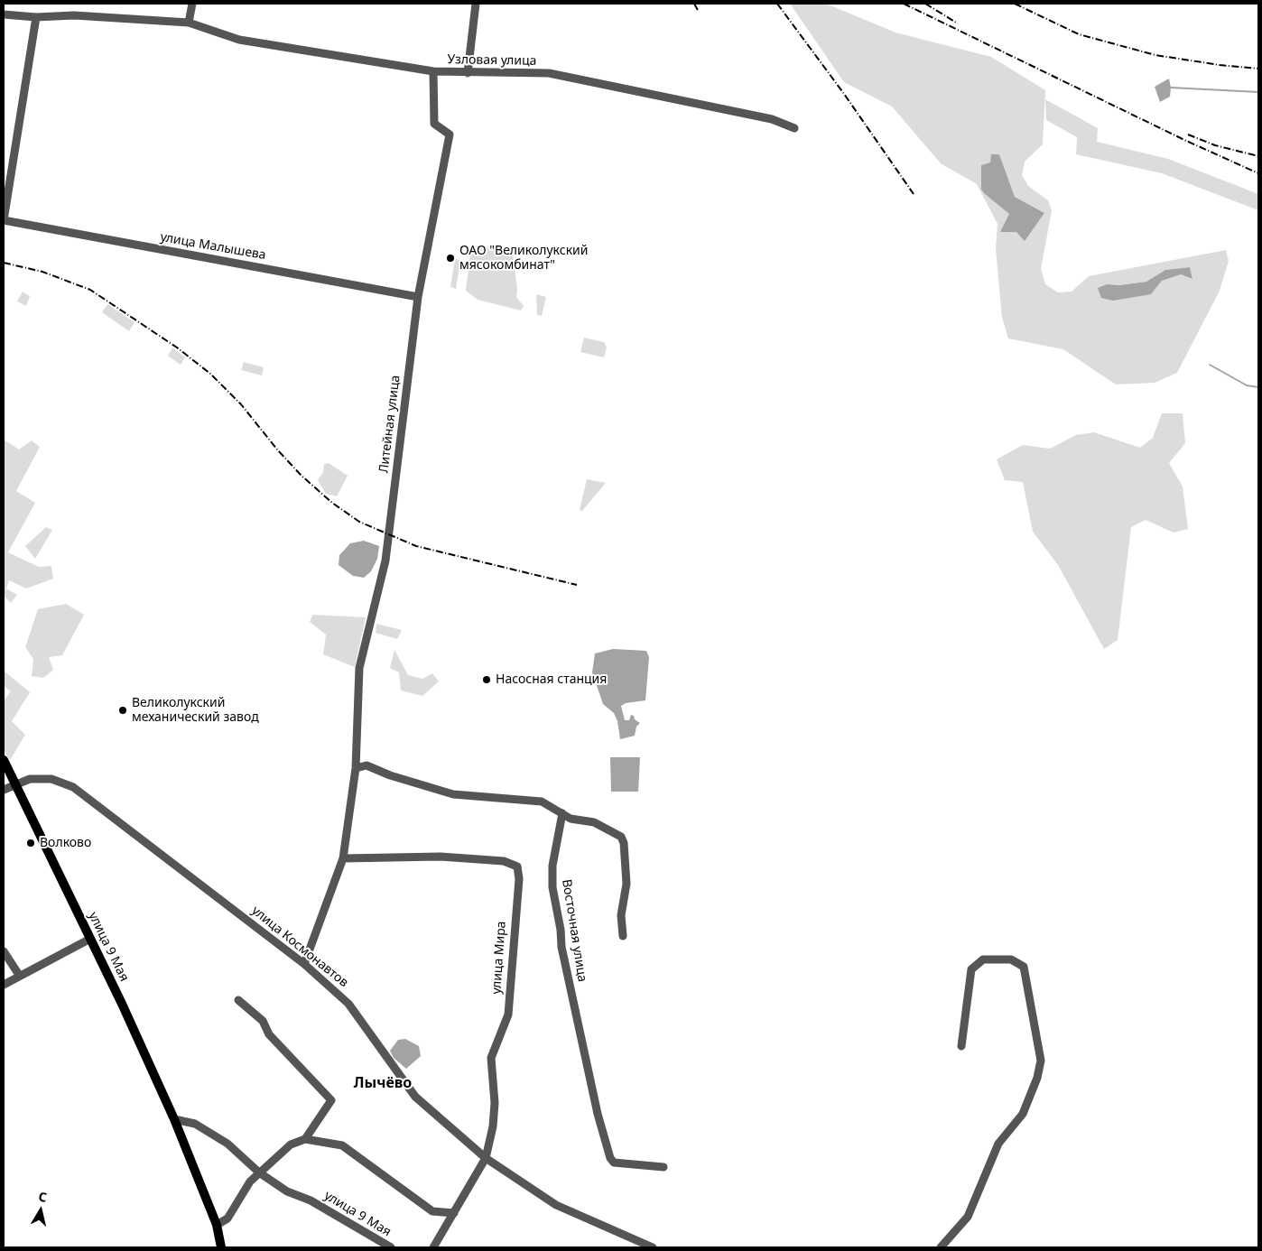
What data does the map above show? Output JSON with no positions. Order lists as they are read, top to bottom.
{
  "streets": {
    "main road": ["улица 9 Мая"],
    "street": [
      "Узловая улица",
      "улица Малышева",
      "Литейная улица",
      "Восточная улица",
      "улица Космонавтов",
      "улица Мира"
    ]
  },
  "crossings": [
    ["Узловая улица", "Литейная улица"],
    ["улица Малышева", "Литейная улица"],
    ["Литейная улица", "улица Космонавтов"],
    ["Литейная улица", "улица Мира"],
    ["улица 9 Мая", "улица Космонавтов"],
    ["улица Космонавтов", "улица Мира"]
  ],
  "districts": ["Лычёво"],
  "places": [
    "ОАО \"Великолукский мясокомбинат\"",
    "Насосная станция",
    "Великолукский механический завод",
    "Волково"
  ],
  "north": "top"
}
